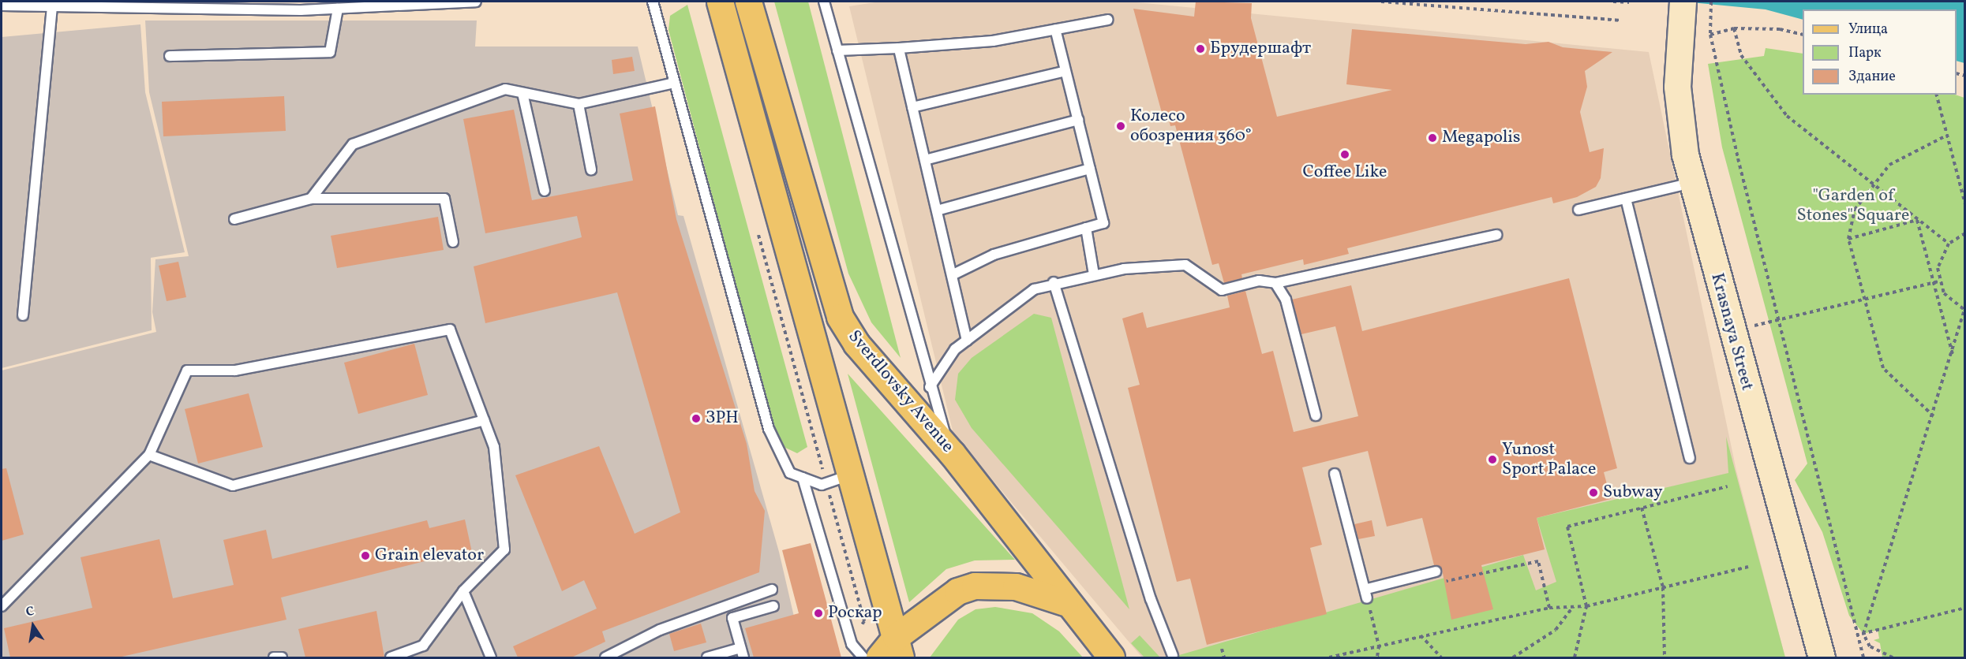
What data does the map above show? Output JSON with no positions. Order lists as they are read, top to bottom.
{
  "streets": {
    "main road": ["Krasnaya Street", "Sverdlovsky Avenue"]
  },
  "parks": ["\"Garden of Stones\" Square"],
  "places": [
    "Брудершафт",
    "Колесо обозрения 360°",
    "Megapolis",
    "Coffee Like",
    "ЗРН",
    "Yunost Sport Palace",
    "Subway",
    "Grain elevator",
    "Роскар"
  ],
  "legend": ["Улица", "Парк", "Здание"],
  "north": "top"
}
